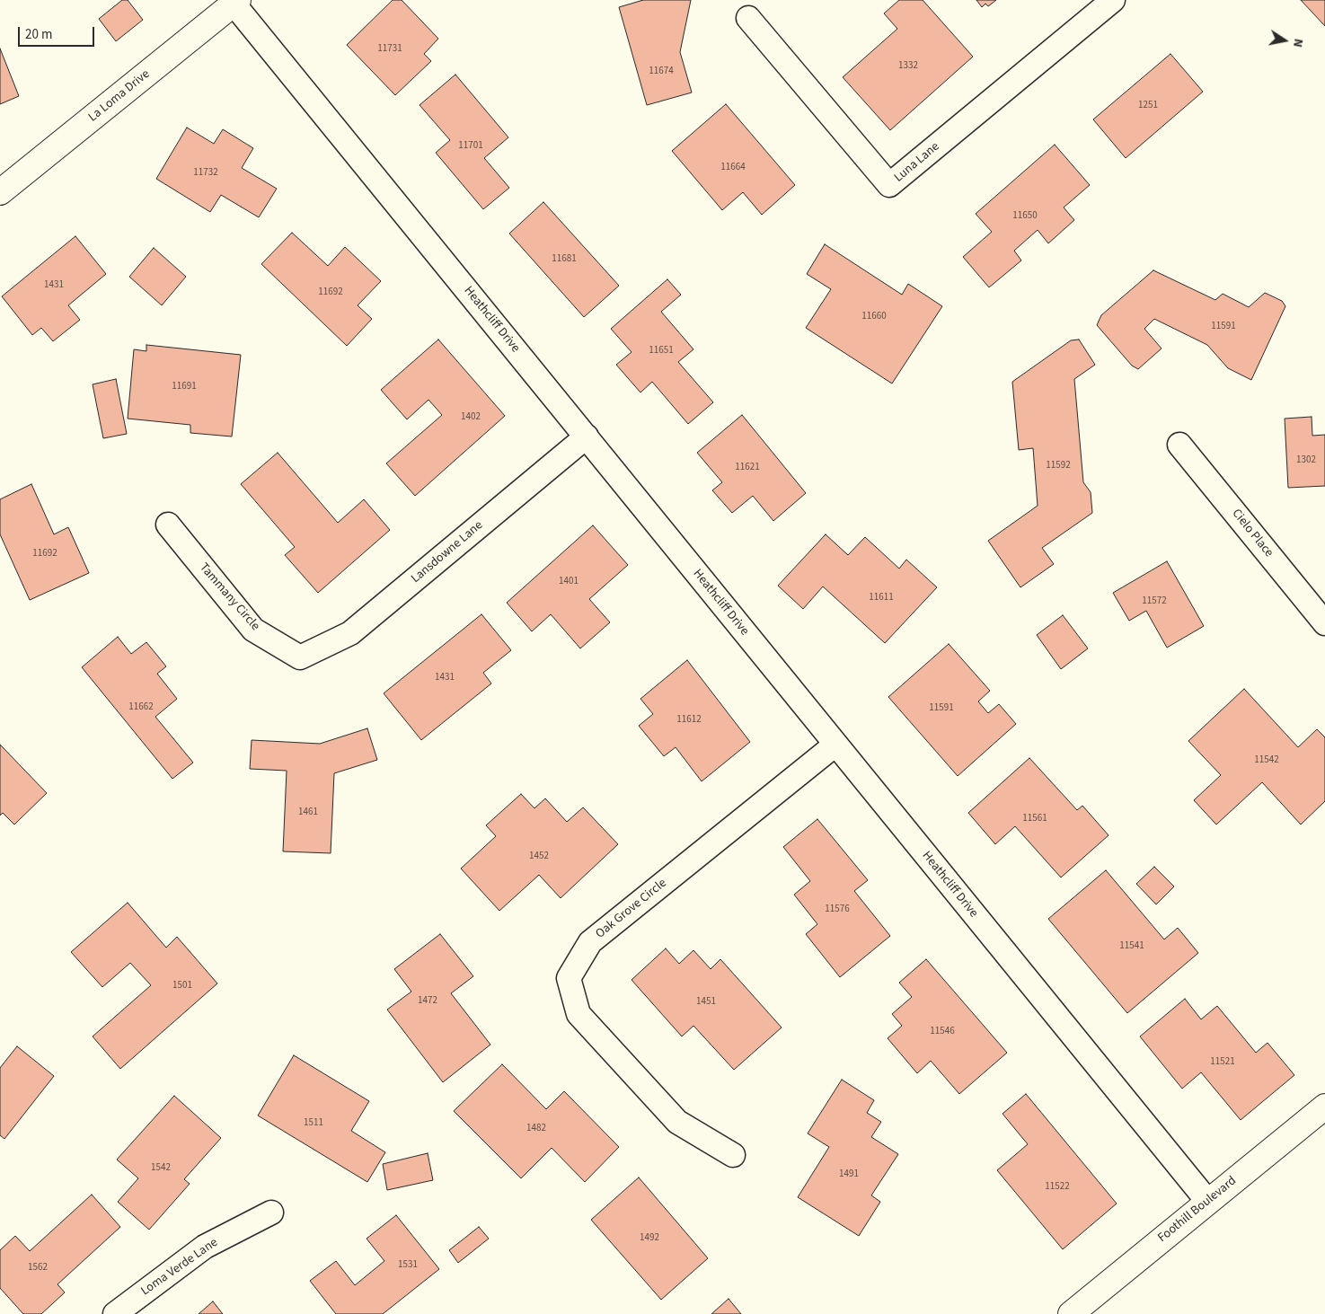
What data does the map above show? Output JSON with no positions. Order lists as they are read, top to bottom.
{
  "streets": {
    "street": [
      "La Loma Drive",
      "Luna Lane",
      "Heathcliff Drive",
      "Cielo Place",
      "Lansdowne Lane",
      "Tammany Circle",
      "Oak Grove Circle",
      "Foothill Boulevard",
      "Loma Verde Lane"
    ]
  },
  "crossings": [
    ["La Loma Drive", "Heathcliff Drive"],
    ["Heathcliff Drive", "Lansdowne Lane"],
    ["Heathcliff Drive", "Oak Grove Circle"],
    ["Heathcliff Drive", "Foothill Boulevard"],
    ["Lansdowne Lane", "Tammany Circle"]
  ],
  "house_numbers": [
    "11731",
    "1332",
    "11674",
    "1251",
    "11701",
    "11664",
    "11732",
    "11650",
    "11681",
    "1431",
    "11692",
    "11660",
    "11591",
    "11651",
    "11691",
    "1402",
    "1302",
    "11592",
    "11621",
    "11692",
    "1401",
    "11611",
    "11572",
    "1431",
    "11662",
    "11591",
    "11612",
    "11542",
    "1461",
    "11561",
    "1452",
    "11576",
    "11541",
    "1501",
    "1472",
    "1451",
    "11546",
    "11521",
    "1511",
    "1482",
    "1542",
    "1491",
    "11522",
    "1492",
    "1531",
    "1562"
  ],
  "scale_bar": "20 m",
  "north": "right"
}
